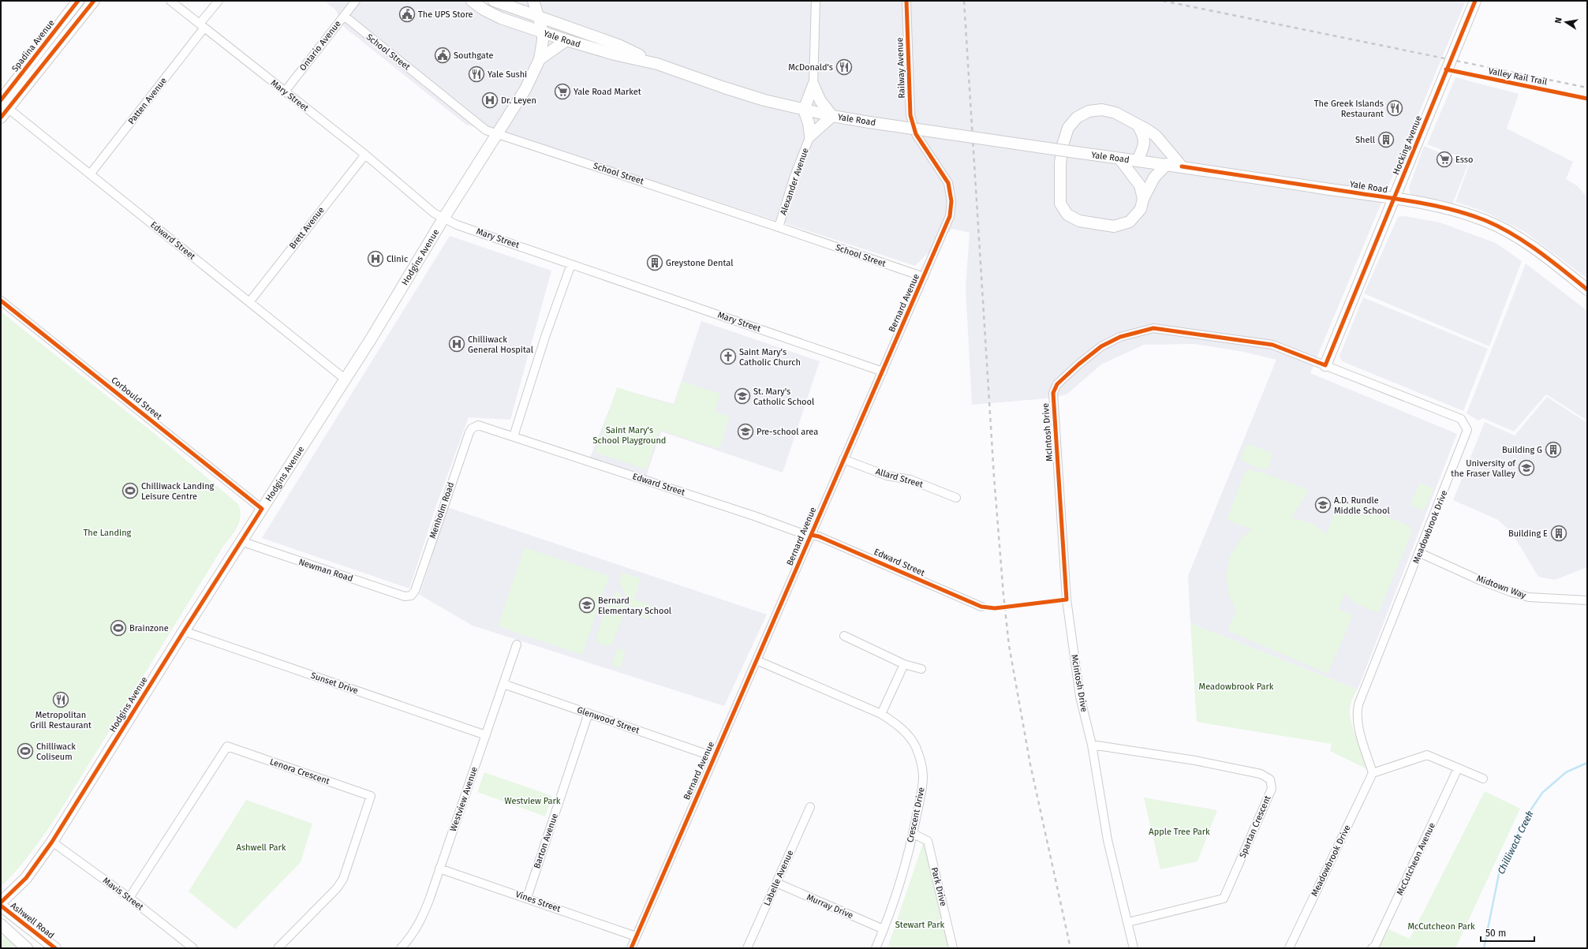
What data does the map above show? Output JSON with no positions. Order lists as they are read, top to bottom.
{
  "streets": {
    "street": [
      "Yale Road",
      "Spadina Avenue",
      "Ontario Avenue",
      "School Street",
      "Railway Avenue",
      "Mary Street",
      "Patten Avenue",
      "Hocking Avenue",
      "Alexander Avenue",
      "Brett Avenue",
      "Edward Street",
      "Hodgins Avenue",
      "Bernard Avenue",
      "Corbould Street",
      "McIntosh Drive",
      "Allard Street",
      "Menholm Road",
      "Meadowbrook Drive",
      "Newman Road",
      "Midtown Way",
      "Sunset Drive",
      "Glenwood Street",
      "Lenora Crescent",
      "Westview Avenue",
      "Crescent Drive",
      "Spartan Crescent",
      "Barton Avenue",
      "McCutcheon Avenue",
      "Labelle Avenue",
      "Park Drive",
      "Mavis Street",
      "Vines Street",
      "Murray Drive",
      "Ashwell Road"
    ],
    "cycle path": ["Valley Rail Trail"]
  },
  "crossings": [
    ["Yale Road", "Hocking Avenue"],
    ["Yale Road", "Hodgins Avenue"],
    ["Ontario Avenue", "School Street"],
    ["Ontario Avenue", "Mary Street"],
    ["School Street", "Alexander Avenue"],
    ["School Street", "Hodgins Avenue"],
    ["School Street", "Bernard Avenue"],
    ["Railway Avenue", "Bernard Avenue"],
    ["Mary Street", "Patten Avenue"],
    ["Mary Street", "Brett Avenue"],
    ["Mary Street", "Hodgins Avenue"],
    ["Mary Street", "Bernard Avenue"],
    ["Patten Avenue", "Edward Street"],
    ["Hocking Avenue", "McIntosh Drive"],
    ["Hocking Avenue", "Meadowbrook Drive"],
    ["Brett Avenue", "Edward Street"],
    ["Edward Street", "Hodgins Avenue"],
    ["Edward Street", "Bernard Avenue"],
    ["Edward Street", "Menholm Road"],
    ["Hodgins Avenue", "Corbould Street"],
    ["Hodgins Avenue", "Newman Road"],
    ["Hodgins Avenue", "Sunset Drive"],
    ["Hodgins Avenue", "Mavis Street"],
    ["Bernard Avenue", "Allard Street"],
    ["Bernard Avenue", "Glenwood Street"],
    ["Bernard Avenue", "Crescent Drive"],
    ["Bernard Avenue", "Vines Street"],
    ["McIntosh Drive", "Meadowbrook Drive"],
    ["McIntosh Drive", "Spartan Crescent"],
    ["Menholm Road", "Newman Road"],
    ["Meadowbrook Drive", "Midtown Way"],
    ["Sunset Drive", "Westview Avenue"],
    ["Glenwood Street", "Westview Avenue"],
    ["Glenwood Street", "Barton Avenue"],
    ["Lenora Crescent", "Mavis Street"],
    ["Westview Avenue", "Vines Street"],
    ["Crescent Drive", "Park Drive"],
    ["Crescent Drive", "Murray Drive"],
    ["Barton Avenue", "Vines Street"],
    ["Labelle Avenue", "Murray Drive"]
  ],
  "water": ["Chilliwack Creek"],
  "parks": [
    "Saint Mary's School Playground",
    "The Landing",
    "Meadowbrook Park",
    "Westview Park",
    "Apple Tree Park",
    "Ashwell Park",
    "Stewart Park",
    "McCutcheon Park"
  ],
  "places": {
    "public building": ["The UPS Store", "Southgate"],
    "restaurant": [
      "McDonald's",
      "Yale Sushi",
      "The Greek Islands Restaurant",
      "Metropolitan Grill Restaurant"
    ],
    "supermarket": ["Yale Road Market", "Esso"],
    "hospital": ["Dr. Leyen", "Clinic", "Chilliwack General Hospital"],
    "building": [
      "Shell",
      "Greystone Dental",
      "Building G",
      "Building E"
    ],
    "church": ["Saint Mary's Catholic Church"],
    "school or university": [
      "St. Mary's Catholic School",
      "Pre-school area",
      "University of the Fraser Valley",
      "A.D. Rundle Middle School",
      "Bernard Elementary School"
    ],
    "sports": ["Chilliwack Landing Leisure Centre", "Brainzone", "Chilliwack Coliseum"]
  },
  "scale_bar": "50 m",
  "north": "left"
}
